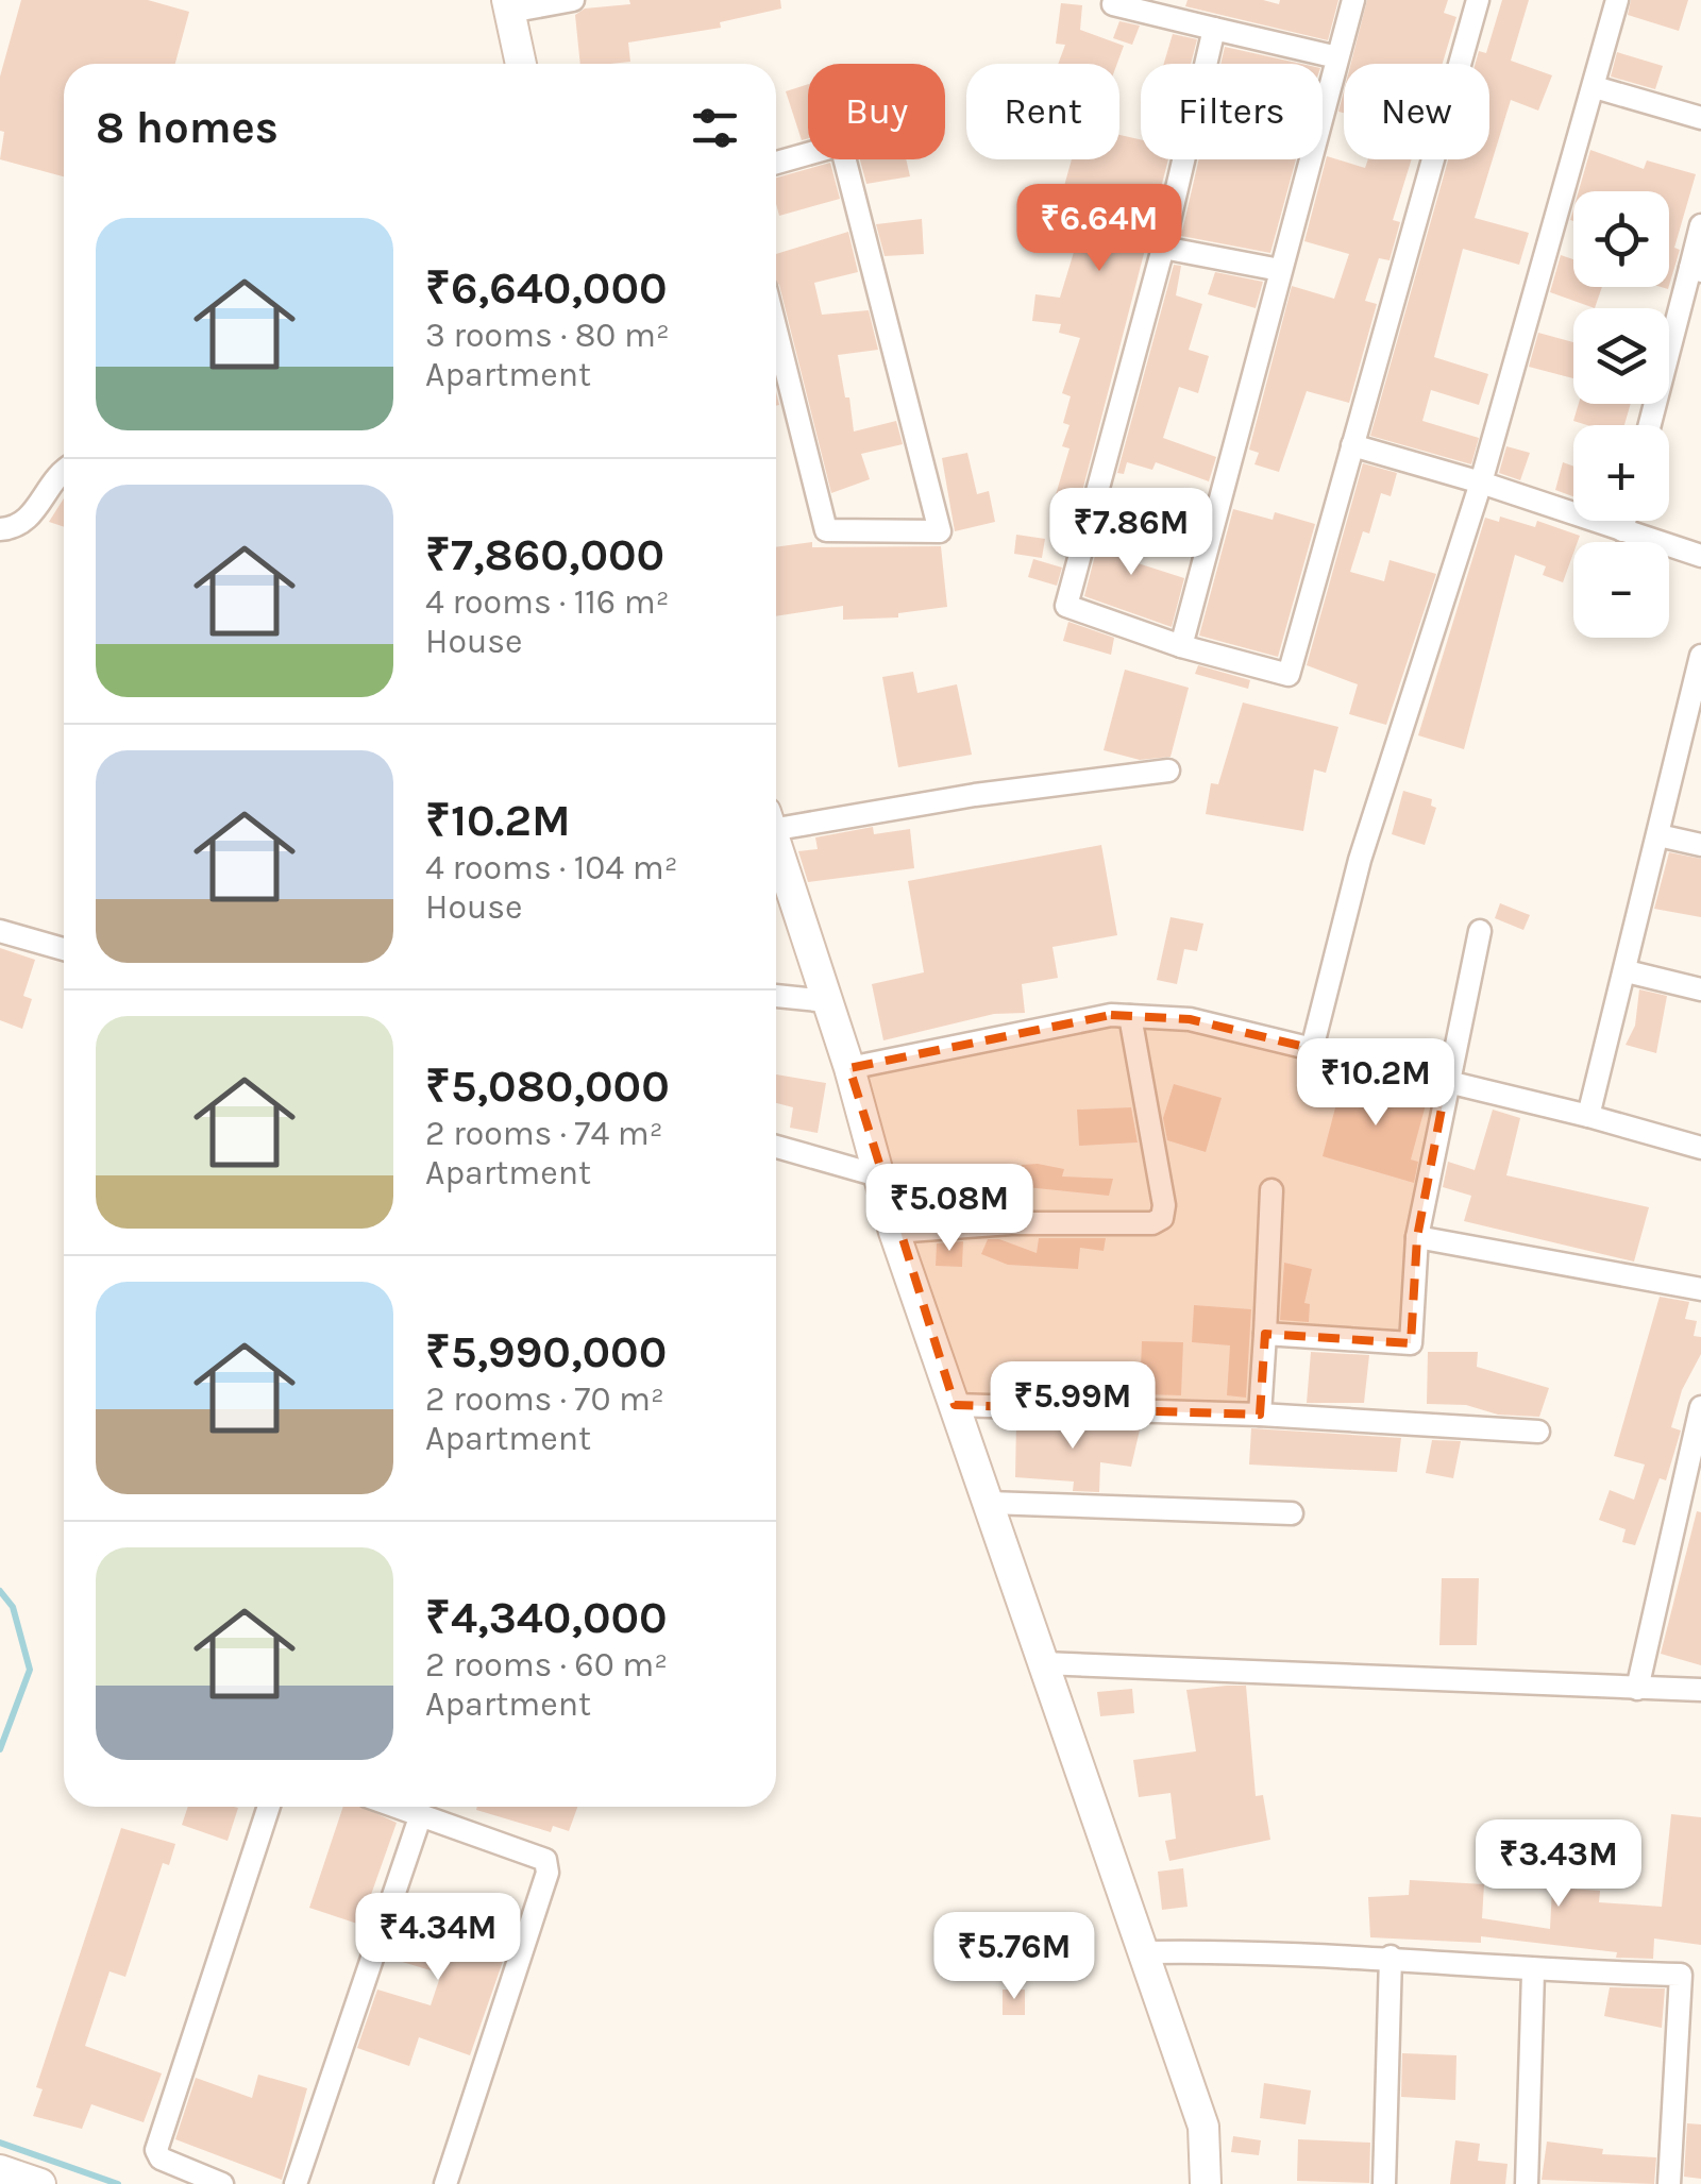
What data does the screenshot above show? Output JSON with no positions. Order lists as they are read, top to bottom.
{
  "page": {
    "chip": [
      "Buy",
      "Rent",
      "Filters",
      "New"
    ],
    "heading": "8 homes",
    "price": [
      "₹6.64M",
      "₹7.86M",
      "₹10.2M",
      "₹5.08M",
      "₹5.99M",
      "₹3.43M",
      "₹4.34M",
      "₹5.76M"
    ],
    "map_buttons": ["+", "−"],
    "list": [
      {
        "name": "₹6,640,000",
        "note": "3 rooms · 80 m² · Apartment"
      },
      {
        "name": "₹7,860,000",
        "note": "4 rooms · 116 m² · House"
      },
      {
        "name": "₹10.2M",
        "note": "4 rooms · 104 m² · House"
      },
      {
        "name": "₹5,080,000",
        "note": "2 rooms · 74 m² · Apartment"
      },
      {
        "name": "₹5,990,000",
        "note": "2 rooms · 70 m² · Apartment"
      },
      {
        "name": "₹4,340,000",
        "note": "2 rooms · 60 m² · Apartment"
      }
    ]
  }
}
